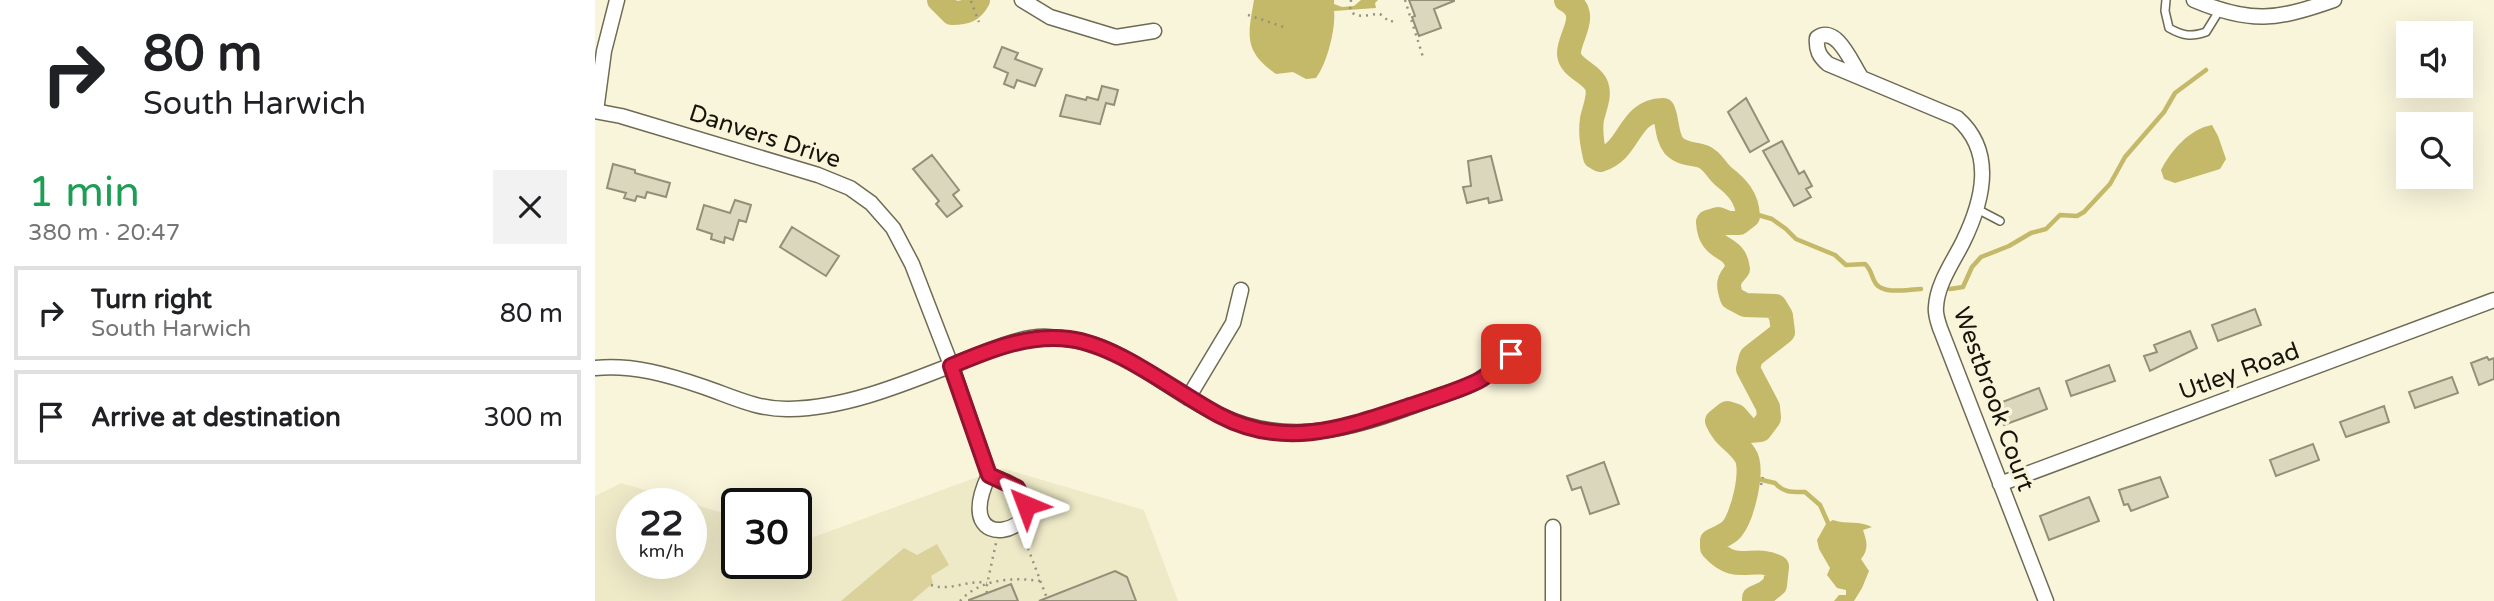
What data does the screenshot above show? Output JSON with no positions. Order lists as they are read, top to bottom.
{
  "streets": {
    "street": ["Danvers Drive", "Utley Road", "Westbrook Court"]
  },
  "crossings": [
    ["Utley Road", "Westbrook Court"]
  ],
  "page": {
    "turn": ["80 m", "South Harwich"],
    "heading": ["1 min", "380 m · 20:47"],
    "list": [
      {
        "name": "Turn right",
        "note": "South Harwich",
        "value": "80 m"
      },
      {
        "name": "Arrive at destination",
        "value": "300 m"
      }
    ],
    "speed": "22 km/h",
    "limit": "30"
  }
}
